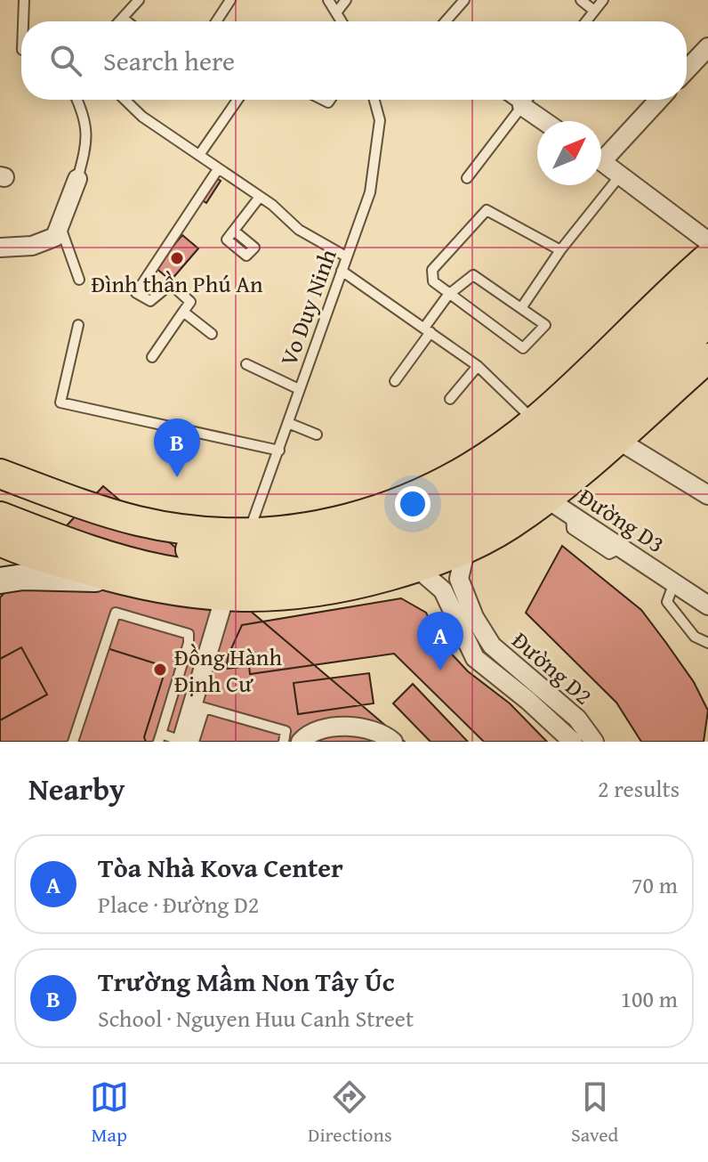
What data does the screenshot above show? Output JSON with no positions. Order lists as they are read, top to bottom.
{
  "streets": {
    "street": ["Đường D3", "Đường D2"],
    "lane": ["Vo Duy Ninh"]
  },
  "places": ["Đình thần Phú An", "Đồng Hành Định Cư"],
  "north": "top right",
  "page": {
    "search": "Search here",
    "pins": ["B", "A"],
    "heading": ["Nearby", "2 results"],
    "list": [
      {
        "mark": "A",
        "name": "Tòa Nhà Kova Center",
        "note": "Place · Đường D2",
        "value": "70 m"
      },
      {
        "mark": "B",
        "name": "Trường Mầm Non Tây Úc",
        "note": "School · Nguyen Huu Canh Street",
        "value": "100 m"
      }
    ],
    "nav": ["Map", "Directions", "Saved"]
  }
}
